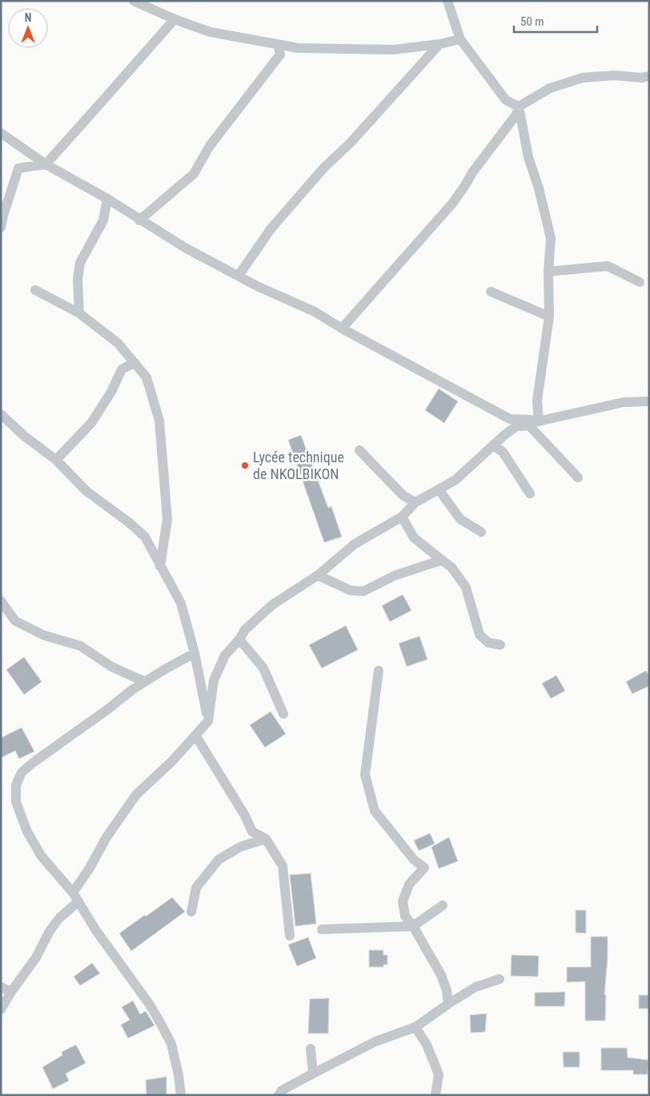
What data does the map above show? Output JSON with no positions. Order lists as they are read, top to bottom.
{
  "places": ["Lycée technique de NKOLBIKON"],
  "scale_bar": "50 m",
  "north": "top"
}
